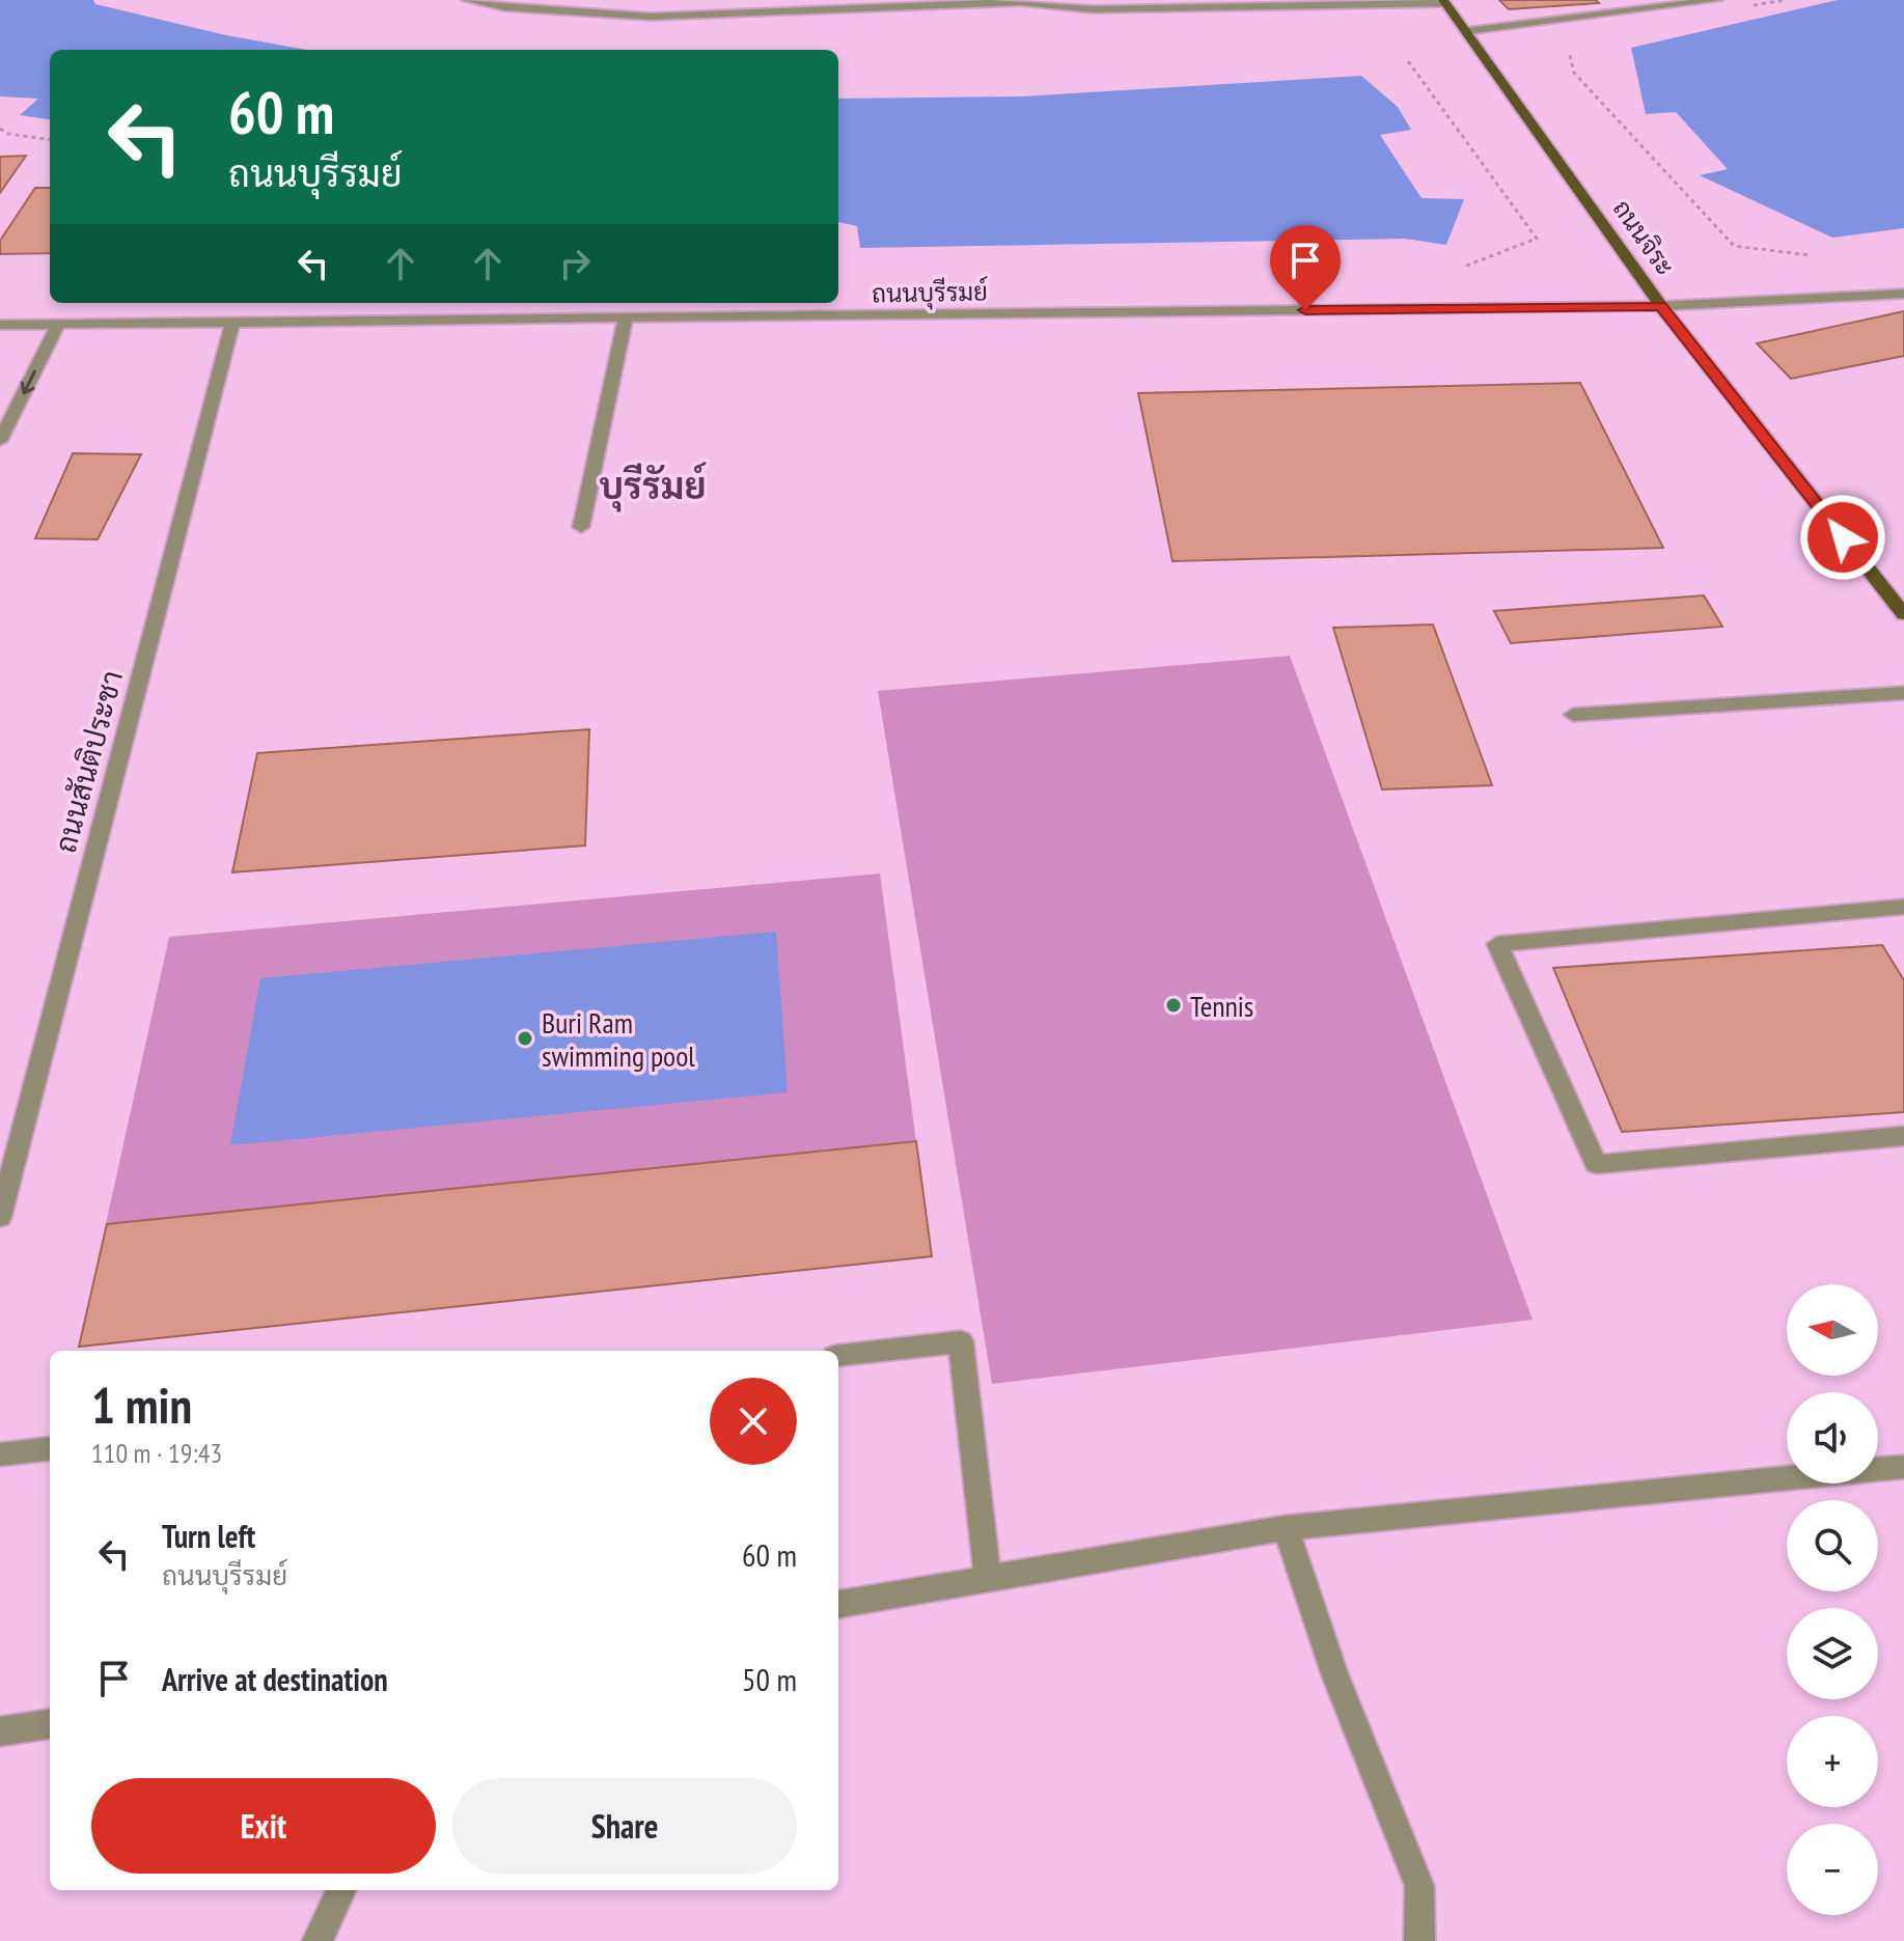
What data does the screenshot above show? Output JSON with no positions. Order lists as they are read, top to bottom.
{
  "streets": {
    "main road": ["ถนนจิระ"],
    "street": ["ถนนบุรีรมย์", "ถนนสันติประชา"]
  },
  "crossings": [
    ["ถนนจิระ", "ถนนบุรีรมย์"],
    ["ถนนบุรีรมย์", "ถนนสันติประชา"]
  ],
  "districts": ["บุรีรัมย์"],
  "places": ["Tennis", "Buri Ram swimming pool"],
  "north": "left",
  "page": {
    "turn": ["60 m", "ถนนบุรีรมย์"],
    "map_buttons": ["+", "−"],
    "heading": ["1 min", "110 m · 19:43"],
    "list": [
      {
        "name": "Turn left",
        "note": "ถนนบุรีรมย์",
        "value": "60 m"
      },
      {
        "name": "Arrive at destination",
        "value": "50 m"
      }
    ],
    "buttons": ["Exit", "Share"]
  }
}
